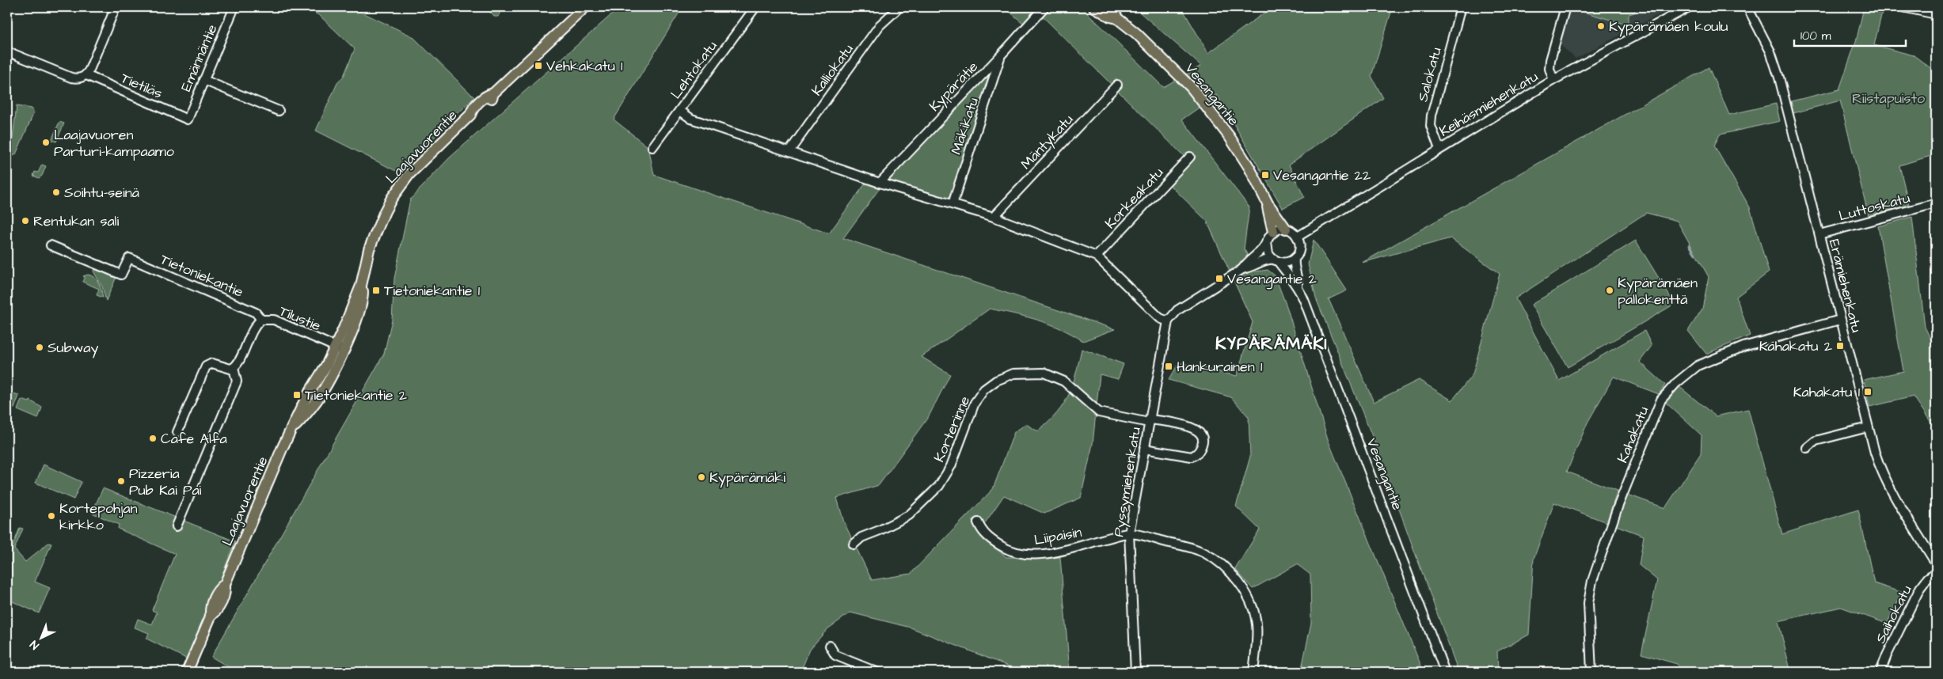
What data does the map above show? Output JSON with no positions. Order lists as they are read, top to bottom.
{
  "streets": {
    "main road": ["Vesangantie", "Laajavuorentie"],
    "street": [
      "Emännäntie",
      "Lehtokatu",
      "Kalliokatu",
      "Salokatu",
      "Tietiläs",
      "Kypärätie",
      "Keihäsmiehenkatu",
      "Mäkikatu",
      "Mäntykatu",
      "Korkeakatu",
      "Luttoskatu",
      "Tietoniekantie",
      "Erämiehenkatu",
      "Tilustie",
      "Korterinne",
      "Kahakatu",
      "Pyssymiehenkatu",
      "Liipaisin",
      "Saihokatu"
    ]
  },
  "crossings": [
    ["Emännäntie", "Tietiläs"],
    ["Salokatu", "Keihäsmiehenkatu"],
    ["Kypärätie", "Mäkikatu"],
    ["Vesangantie", "Keihäsmiehenkatu"],
    ["Laajavuorentie", "Tilustie"],
    ["Luttoskatu", "Erämiehenkatu"],
    ["Tietoniekantie", "Tilustie"],
    ["Erämiehenkatu", "Kahakatu"],
    ["Korterinne", "Pyssymiehenkatu"],
    ["Pyssymiehenkatu", "Liipaisin"]
  ],
  "districts": ["KYPÄRÄMÄKI"],
  "parks": ["Riistapuisto"],
  "places": {
    "other": [
      "Kypärämäen koulu",
      "Laajavuoren Parturi-kampaamo",
      "Soihtu-seinä",
      "Rentukan sali",
      "Kypärämäen pallokenttä",
      "Subway",
      "Cafe Alfa",
      "Kypärämäki",
      "Pizzeria Pub Kai Pai",
      "Kortepohjan kirkko"
    ],
    "transit": [
      "Vehkakatu 1",
      "Vesangantie 22",
      "Vesangantie 2",
      "Tietoniekantie 1",
      "Kahakatu 2",
      "Hankurainen 1",
      "Kahakatu 1",
      "Tietoniekantie 2"
    ]
  },
  "scale_bar": "100 m",
  "north": "bottom left"
}
